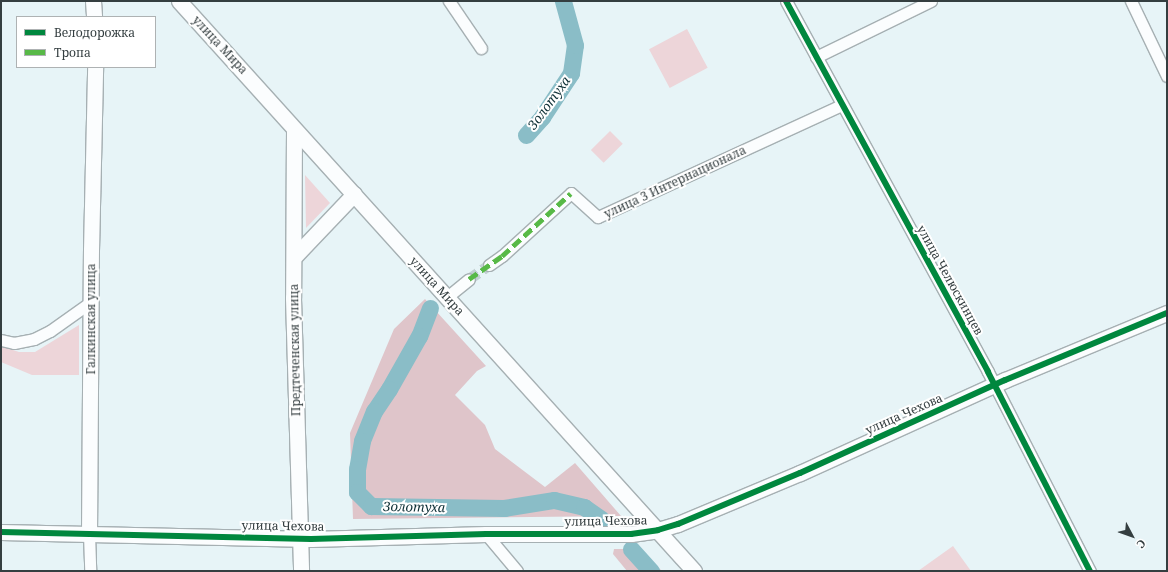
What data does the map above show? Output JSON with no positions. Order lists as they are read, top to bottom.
{
  "streets": {
    "street": [
      "улица Мира",
      "улица 3 Интернационала",
      "улица Челюскинцев",
      "Галкинская улица",
      "Предтеченская улица",
      "улица Чехова"
    ]
  },
  "crossings": [
    ["улица Мира", "Предтеченская улица"],
    ["улица Мира", "улица Чехова"],
    ["улица 3 Интернационала", "улица Челюскинцев"],
    ["улица Челюскинцев", "улица Чехова"],
    ["Галкинская улица", "улица Чехова"],
    ["Предтеченская улица", "улица Чехова"]
  ],
  "water": ["Золотуха"],
  "legend": ["Велодорожка", "Тропа"],
  "north": "bottom right"
}
